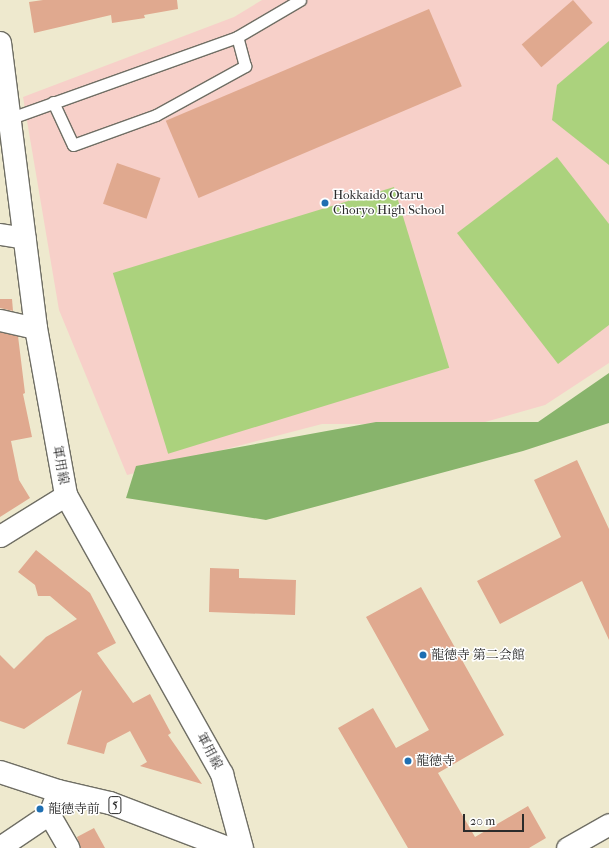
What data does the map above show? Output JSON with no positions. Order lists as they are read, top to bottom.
{
  "streets": {
    "main road": ["軍用線", "5"]
  },
  "places": [
    "Hokkaido Otaru Choryo High School",
    "龍徳寺 第二会館",
    "龍徳寺",
    "龍徳寺前"
  ],
  "scale_bar": "20 m"
}
